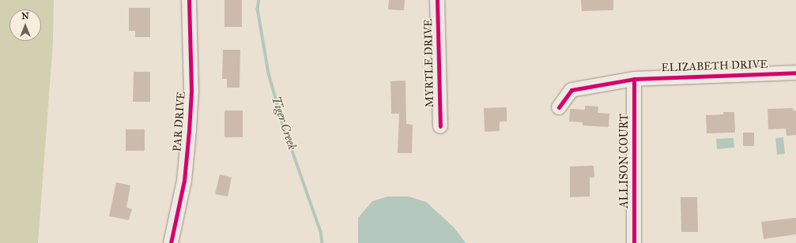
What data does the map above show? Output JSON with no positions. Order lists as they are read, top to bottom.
{
  "streets": {
    "street": [
      "MYRTLE DRIVE",
      "ELIZABETH DRIVE",
      "PAR DRIVE",
      "ALLISON COURT"
    ]
  },
  "crossings": [
    ["ELIZABETH DRIVE", "ALLISON COURT"]
  ],
  "water": ["Tiger Creek"],
  "north": "top"
}
